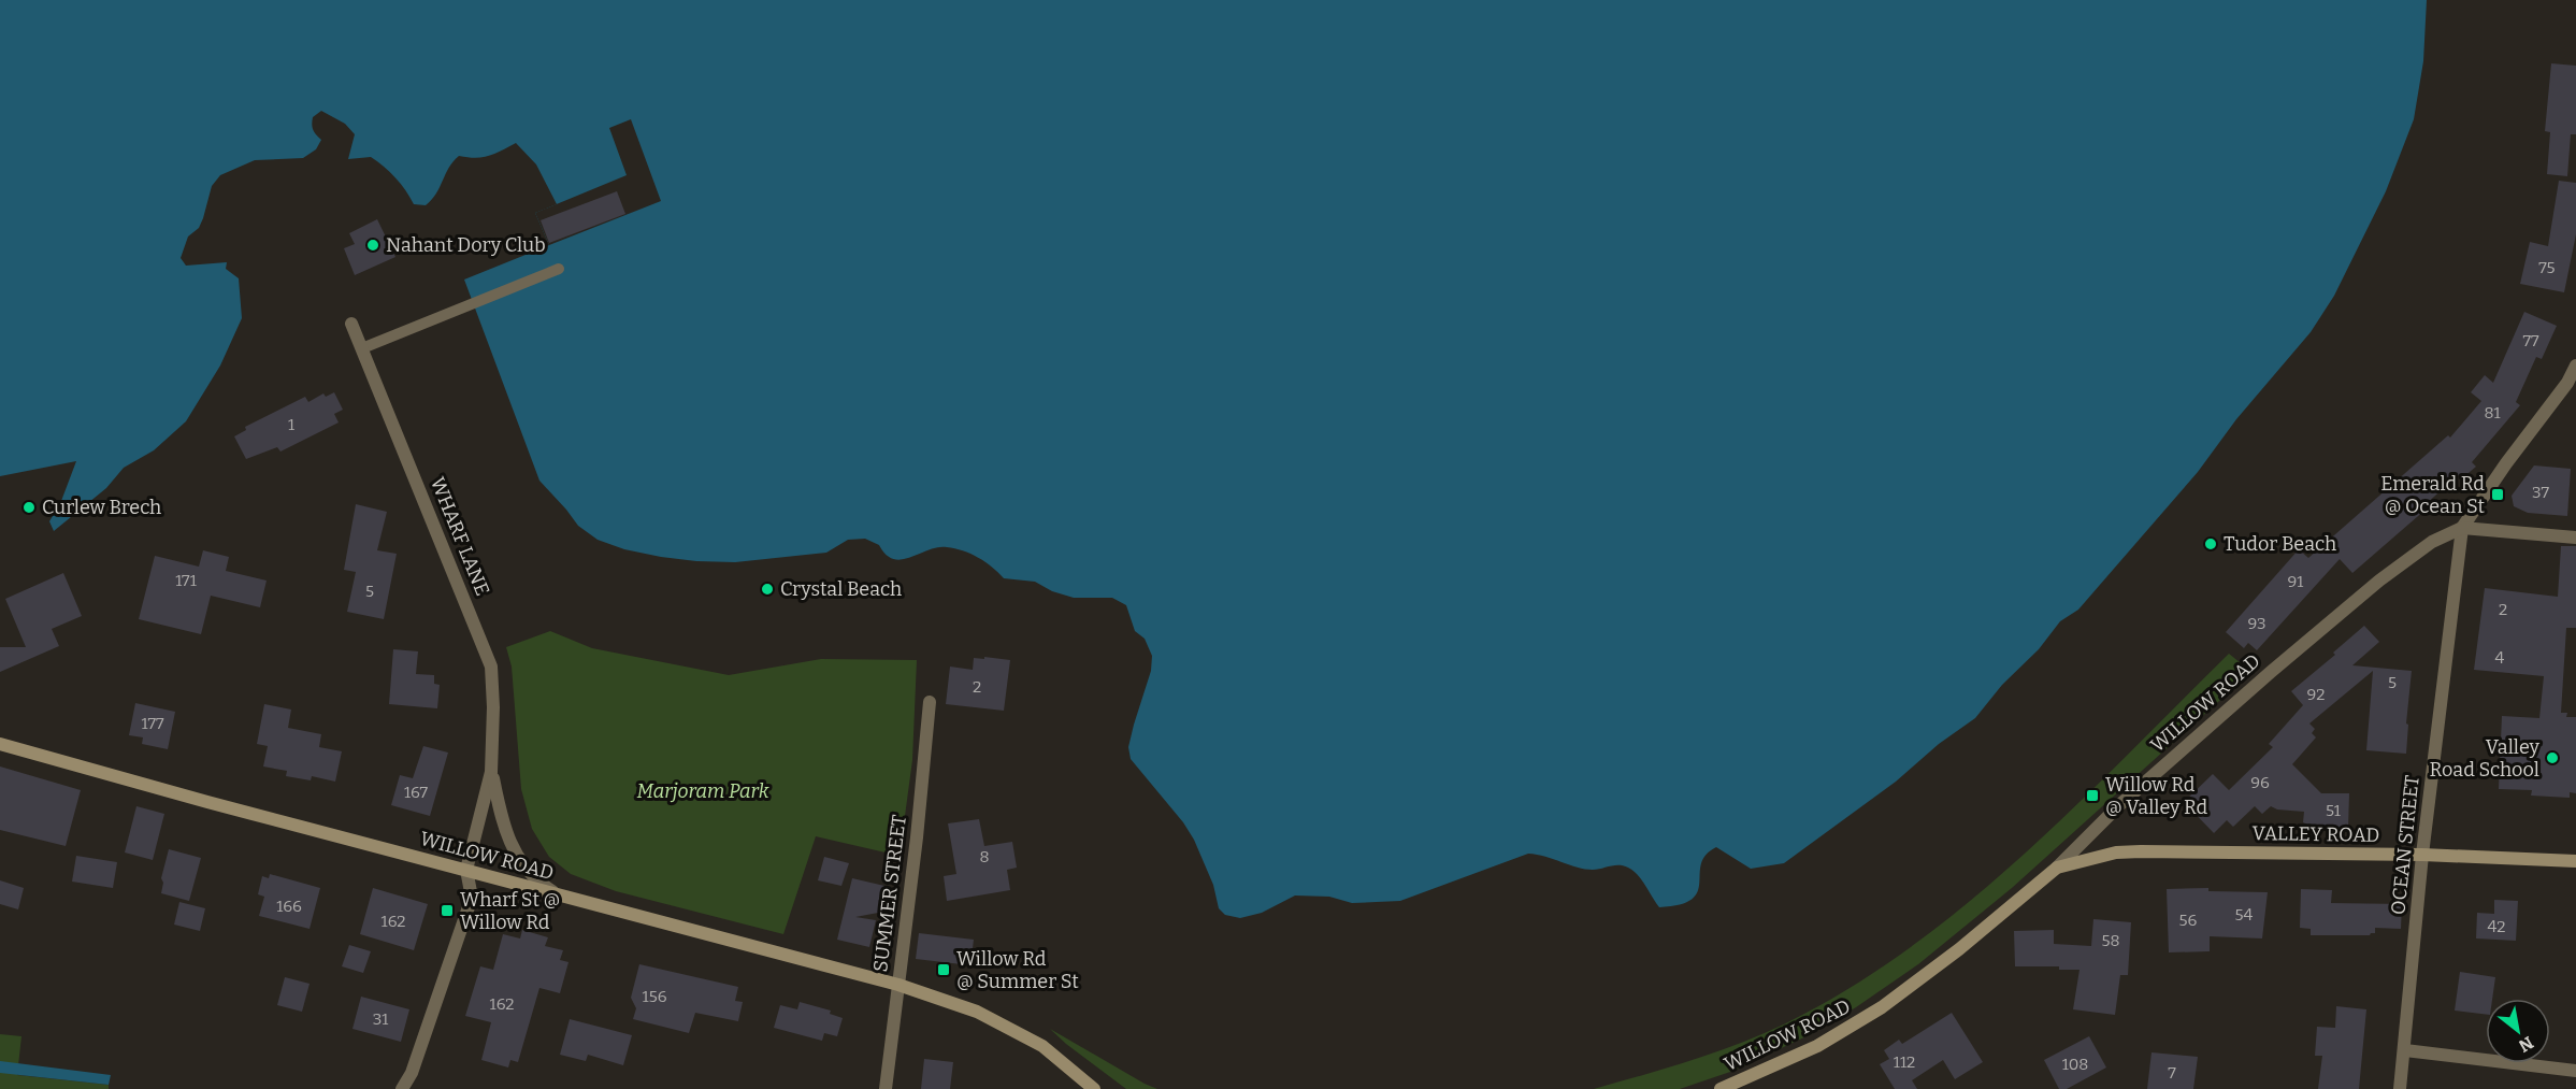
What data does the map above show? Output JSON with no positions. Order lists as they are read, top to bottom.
{
  "streets": {
    "main road": ["WILLOW ROAD", "VALLEY ROAD"],
    "street": ["WHARF LANE", "OCEAN STREET", "SUMMER STREET"]
  },
  "crossings": [
    ["WHARF LANE", "WILLOW ROAD"],
    ["WILLOW ROAD", "VALLEY ROAD"],
    ["WILLOW ROAD", "OCEAN STREET"],
    ["WILLOW ROAD", "SUMMER STREET"],
    ["VALLEY ROAD", "OCEAN STREET"]
  ],
  "parks": ["Marjoram Park"],
  "places": {
    "other": [
      "Nahant Dory Club",
      "Curlew Brech",
      "Tudor Beach",
      "Crystal Beach",
      "Valley Road School"
    ],
    "transit": [
      "Emerald Rd @ Ocean St",
      "Willow Rd @ Valley Rd",
      "Wharf St @ Willow Rd",
      "Willow Rd @ Summer St"
    ]
  },
  "house_numbers": [
    "75",
    "77",
    "81",
    "1",
    "37",
    "171",
    "91",
    "5",
    "2",
    "93",
    "4",
    "5",
    "2",
    "92",
    "177",
    "96",
    "167",
    "51",
    "8",
    "166",
    "54",
    "56",
    "162",
    "42",
    "58",
    "156",
    "162",
    "31",
    "112",
    "108",
    "7"
  ],
  "north": "bottom right"
}
